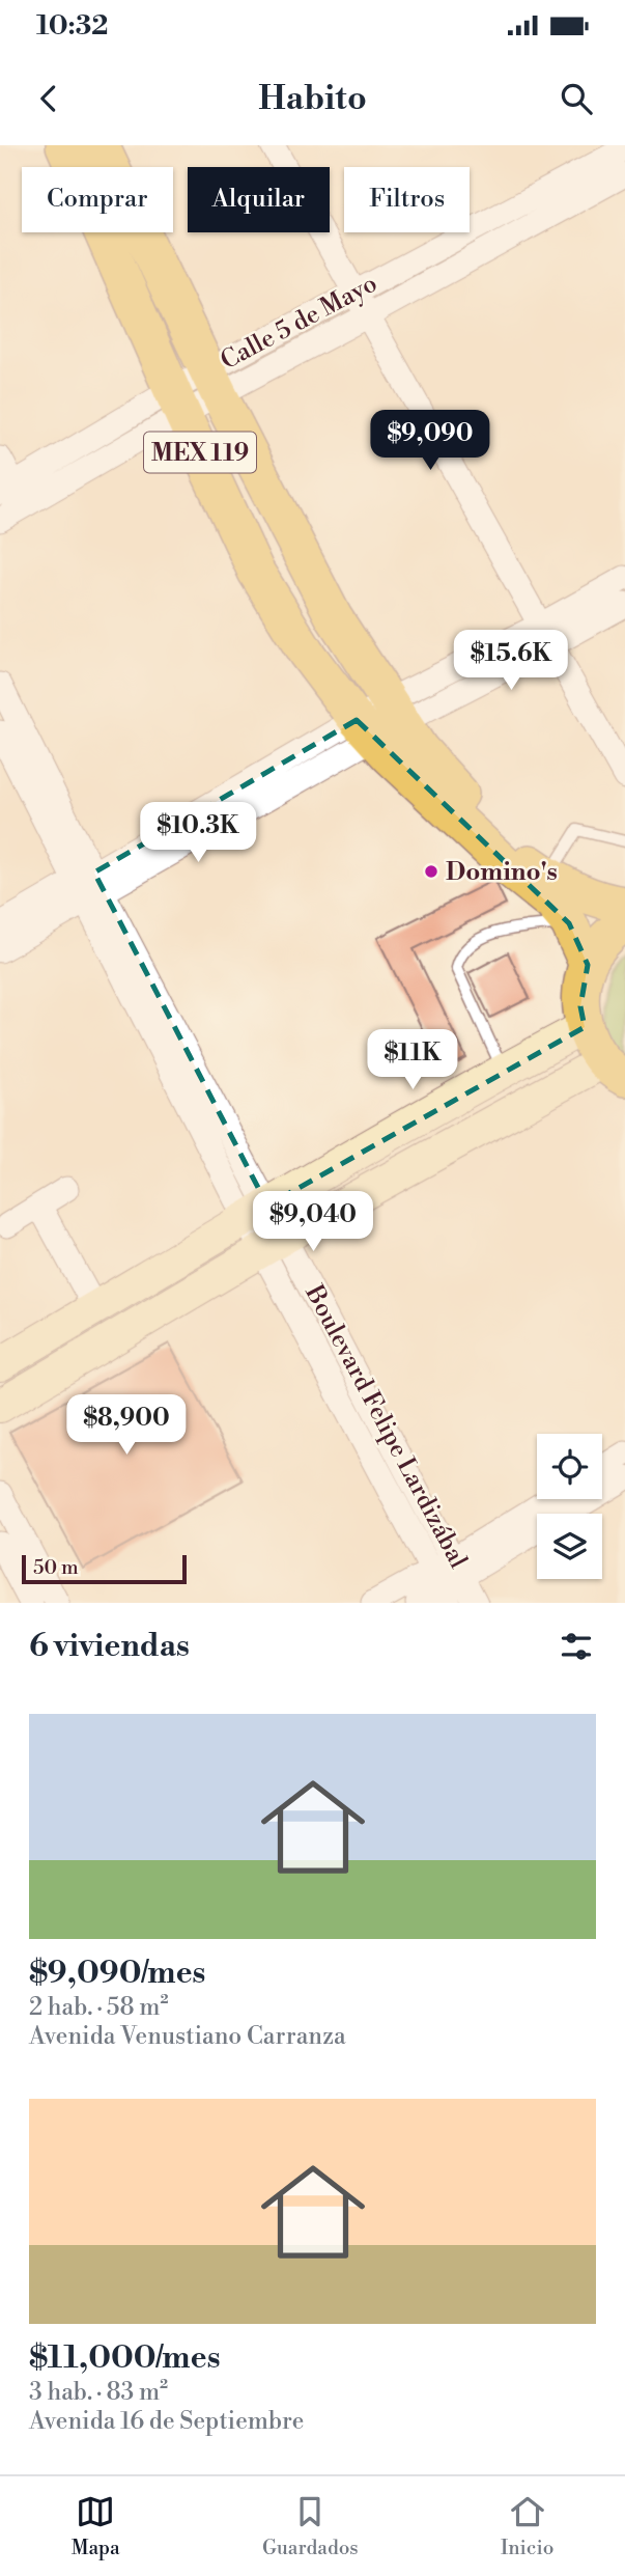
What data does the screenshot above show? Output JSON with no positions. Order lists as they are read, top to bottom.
{
  "streets": {
    "main road": ["MEX 119"],
    "street": ["Calle 5 de Mayo", "Boulevard Felipe Lardizábal"]
  },
  "crossings": [
    ["Calle 5 de Mayo", "MEX 119"]
  ],
  "places": ["Domino's"],
  "scale_bar": "50 m",
  "page": {
    "status": "10:32",
    "header": "Habito",
    "chip": ["Comprar", "Alquilar", "Filtros"],
    "price": [
      "$9,090",
      "$15.6K",
      "$10.3K",
      "$11K",
      "$9,040",
      "$8,900"
    ],
    "scale": "50 m",
    "heading": "6 viviendas",
    "list": [
      {
        "name": "$9,090/mes",
        "note": "2 hab. · 58 m² · Avenida Venustiano Carranza"
      },
      {
        "name": "$11,000/mes",
        "note": "3 hab. · 83 m² · Avenida 16 de Septiembre"
      }
    ],
    "tabs": ["Mapa", "Guardados", "Inicio"]
  }
}
